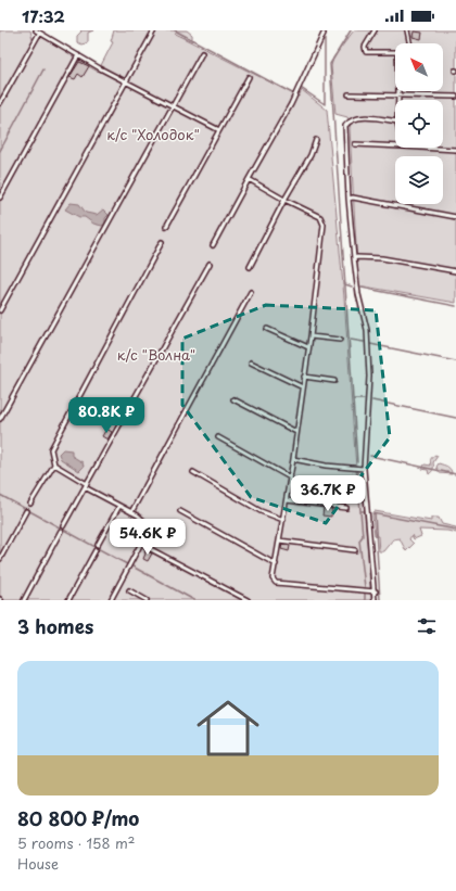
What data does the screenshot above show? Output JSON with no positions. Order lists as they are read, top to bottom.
{
  "parks": ["к/с \"Холодок\"", "к/с \"Волна\""],
  "north": "top left",
  "page": {
    "status": "17:32",
    "price": ["80.8K ₽", "36.7K ₽", "54.6K ₽"],
    "heading": "3 homes",
    "list": [
      {
        "name": "80 800 ₽/mo",
        "note": "5 rooms · 158 m² · House"
      }
    ]
  }
}
